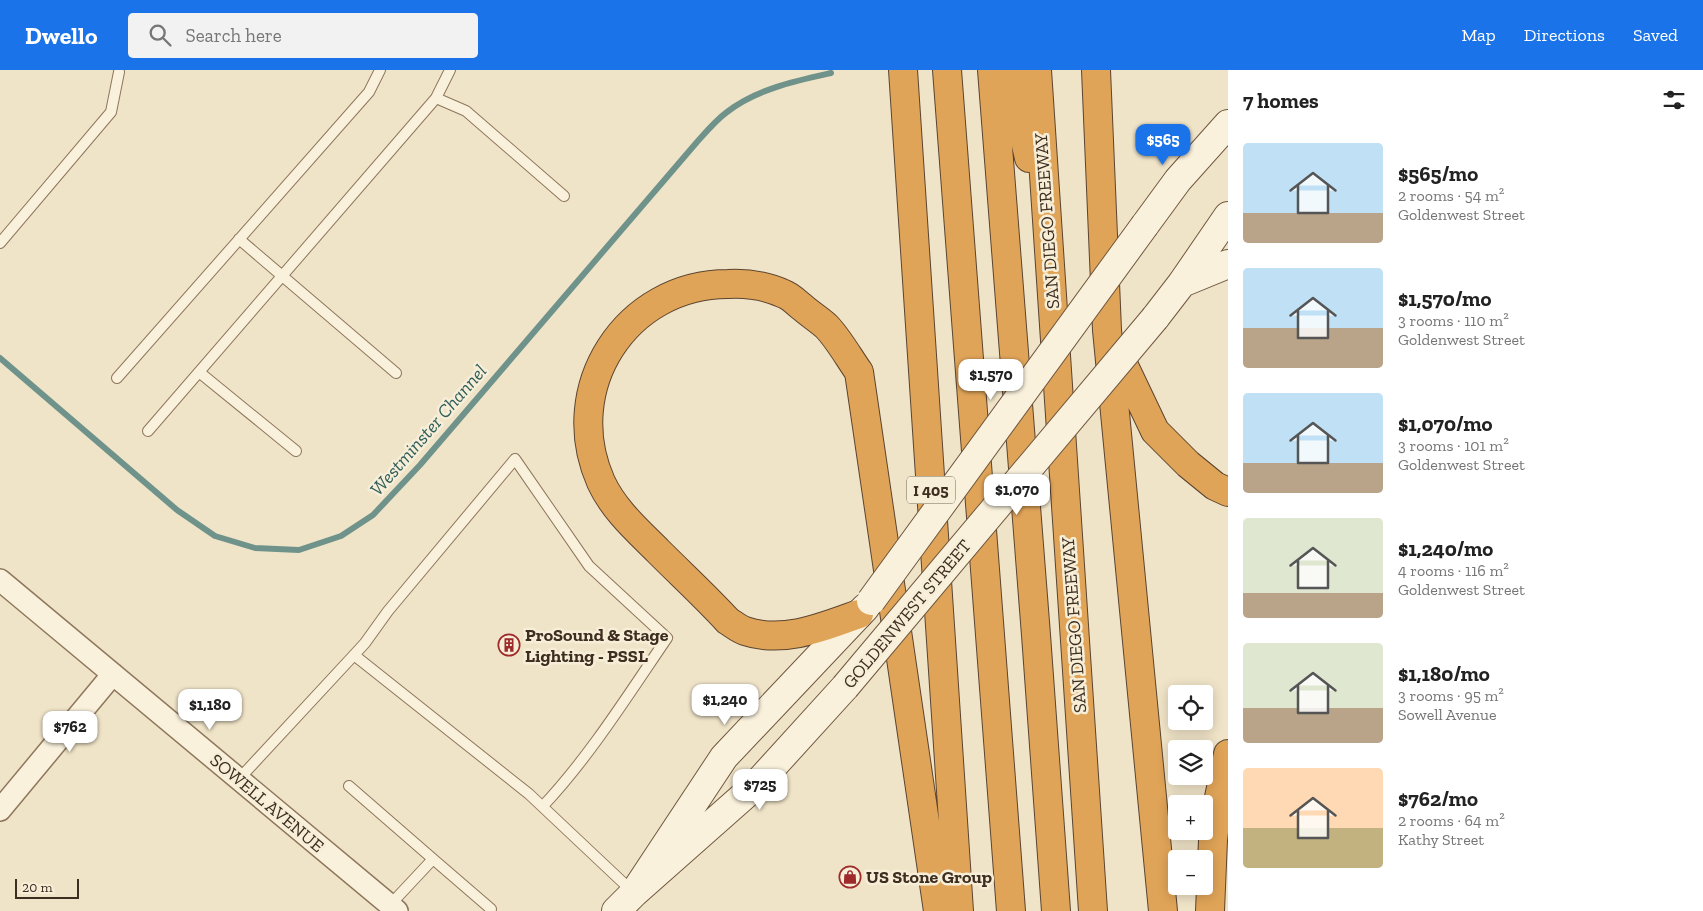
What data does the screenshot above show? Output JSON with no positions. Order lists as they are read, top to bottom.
{
  "streets": {
    "highway": ["SAN DIEGO FREEWAY", "I 405"],
    "main road": ["GOLDENWEST STREET"],
    "street": ["SOWELL AVENUE"]
  },
  "water": ["Westminster Channel"],
  "places": {
    "building": ["ProSound & Stage Lighting - PSSL"],
    "shop": ["US Stone Group"]
  },
  "scale_bar": "20 m",
  "page": {
    "header": "Dwello",
    "search": "Search here",
    "nav": ["Map", "Directions", "Saved"],
    "heading": "7 homes",
    "price": [
      "$565",
      "$1,570",
      "$1,070",
      "$1,240",
      "$1,180",
      "$762",
      "$725"
    ],
    "list": [
      {
        "name": "$565/mo",
        "note": "2 rooms · 54 m² · Goldenwest Street"
      },
      {
        "name": "$1,570/mo",
        "note": "3 rooms · 110 m² · Goldenwest Street"
      },
      {
        "name": "$1,070/mo",
        "note": "3 rooms · 101 m² · Goldenwest Street"
      },
      {
        "name": "$1,240/mo",
        "note": "4 rooms · 116 m² · Goldenwest Street"
      },
      {
        "name": "$1,180/mo",
        "note": "3 rooms · 95 m² · Sowell Avenue"
      },
      {
        "name": "$762/mo",
        "note": "2 rooms · 64 m² · Kathy Street"
      }
    ],
    "map_buttons": ["+", "−"],
    "scale": "20 m"
  }
}
